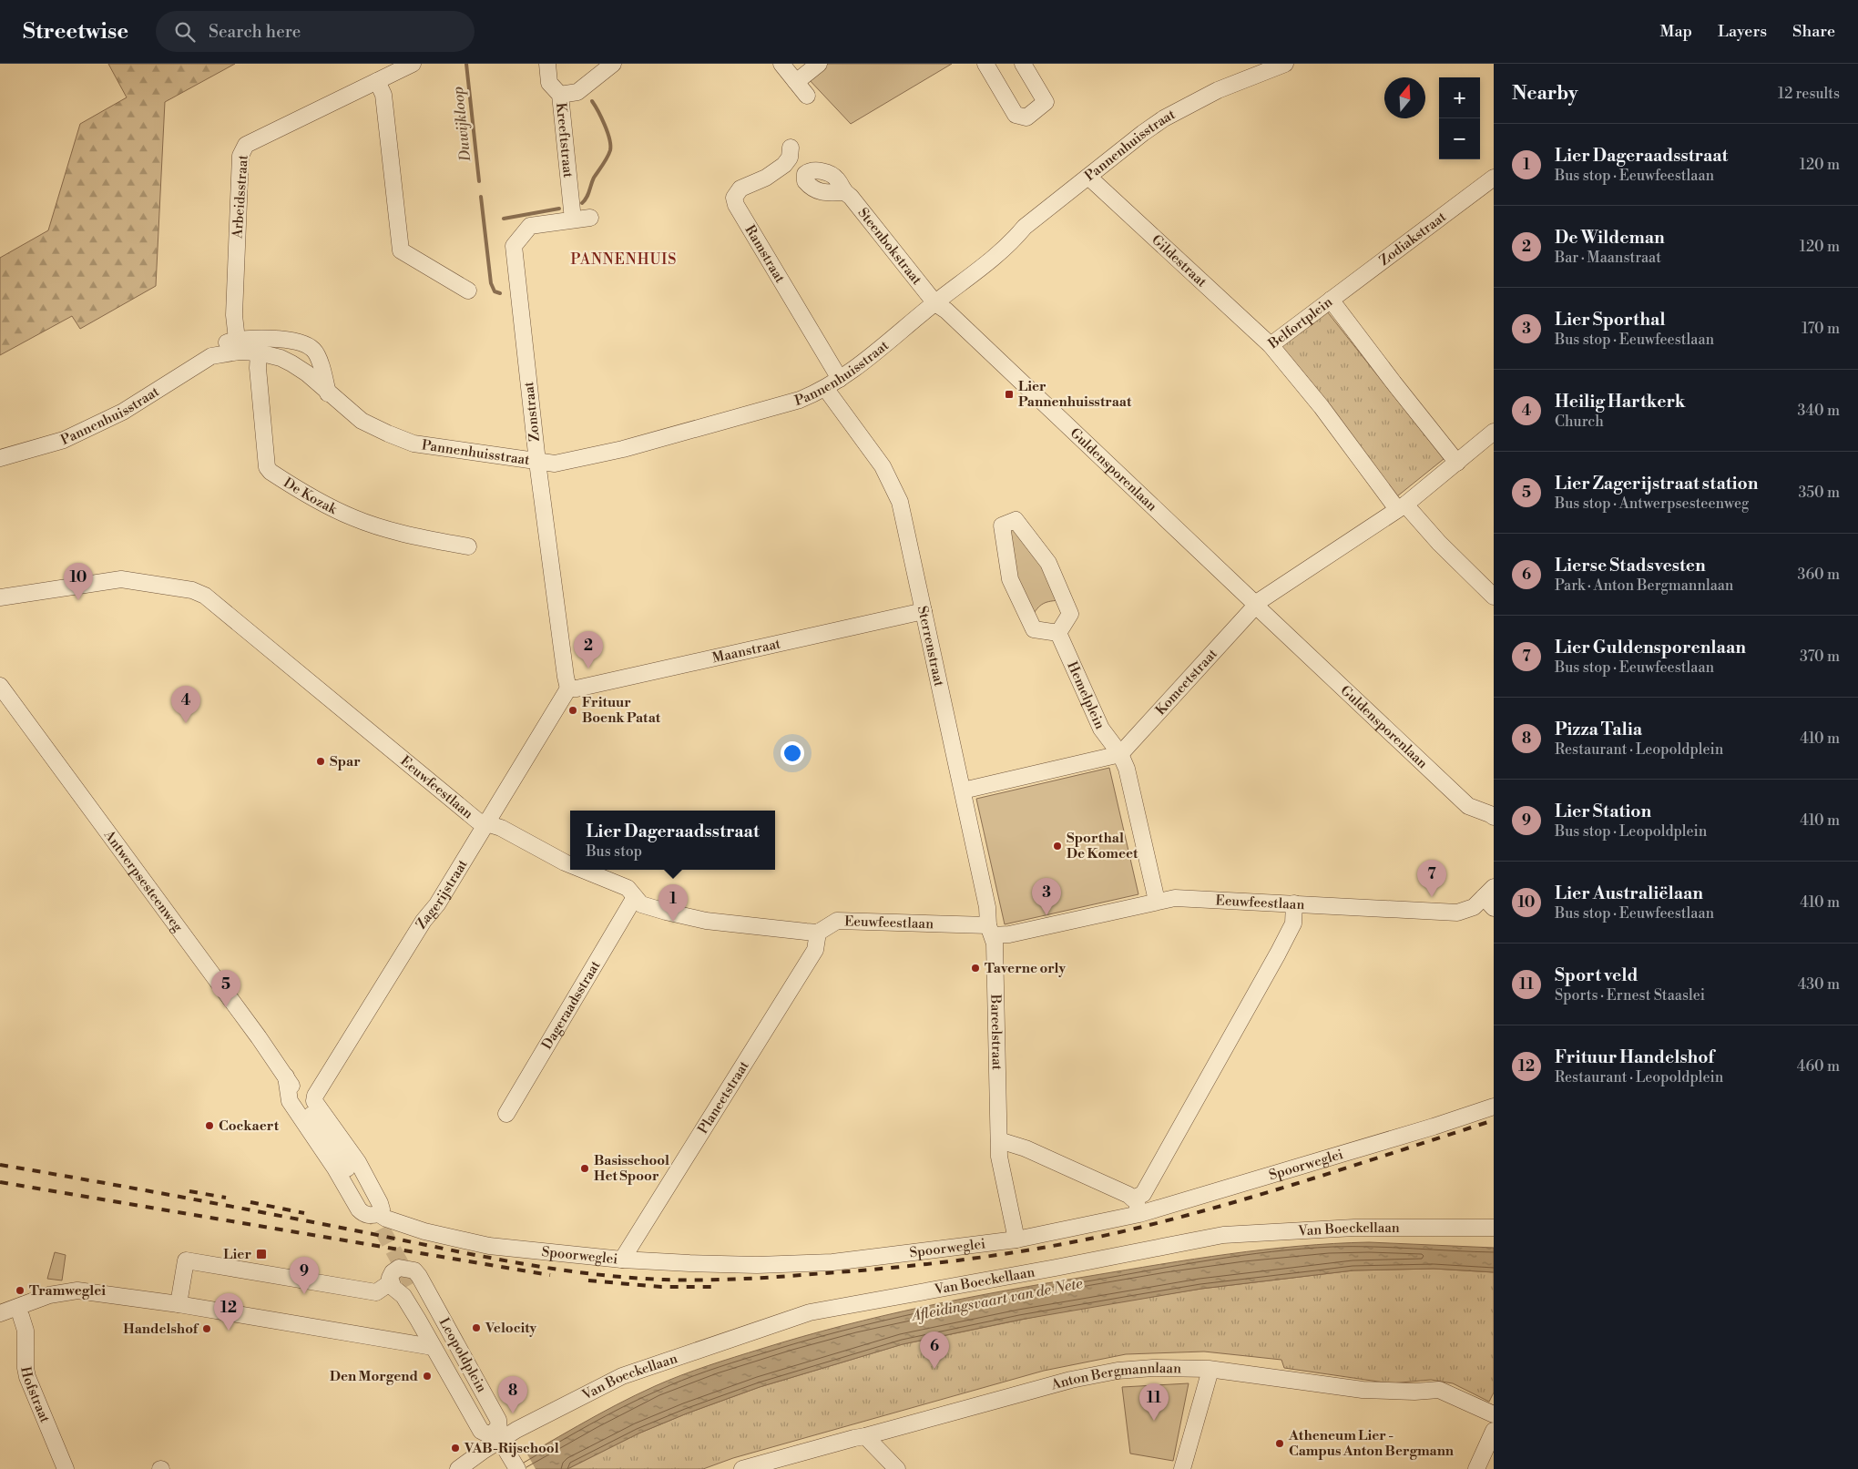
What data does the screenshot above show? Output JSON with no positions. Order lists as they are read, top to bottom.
{
  "streets": {
    "street": [
      "Kreeftstraat",
      "Pannenhuisstraat",
      "Arbeidsstraat",
      "Zodiakstraat",
      "Steenbokstraat",
      "Ramstraat",
      "Gildestraat",
      "Belfortplein",
      "Zonstraat",
      "Guldensporenlaan",
      "De Kozak",
      "Sterrenstraat",
      "Maanstraat",
      "Komeetstraat",
      "Hemelplein",
      "Eeuwfeestlaan",
      "Antwerpsesteenweg",
      "Zagerijstraat",
      "Dageraadsstraat",
      "Bareelstraat",
      "Planeetstraat",
      "Spoorweglei",
      "Van Boeckellaan",
      "Leopoldplein",
      "Anton Bergmannlaan",
      "Hofstraat"
    ]
  },
  "crossings": [
    ["Kreeftstraat", "Zonstraat"],
    ["Pannenhuisstraat", "Arbeidsstraat"],
    ["Pannenhuisstraat", "Steenbokstraat"],
    ["Pannenhuisstraat", "Ramstraat"],
    ["Pannenhuisstraat", "Gildestraat"],
    ["Pannenhuisstraat", "Zonstraat"],
    ["Pannenhuisstraat", "Guldensporenlaan"],
    ["Pannenhuisstraat", "De Kozak"],
    ["Pannenhuisstraat", "Sterrenstraat"],
    ["Zodiakstraat", "Belfortplein"],
    ["Steenbokstraat", "Guldensporenlaan"],
    ["Gildestraat", "Belfortplein"],
    ["Belfortplein", "Komeetstraat"],
    ["Zonstraat", "Maanstraat"],
    ["Zonstraat", "Zagerijstraat"],
    ["Guldensporenlaan", "Komeetstraat"],
    ["Sterrenstraat", "Maanstraat"],
    ["Sterrenstraat", "Eeuwfeestlaan"],
    ["Sterrenstraat", "Bareelstraat"],
    ["Maanstraat", "Zagerijstraat"],
    ["Komeetstraat", "Hemelplein"],
    ["Eeuwfeestlaan", "Zagerijstraat"],
    ["Eeuwfeestlaan", "Dageraadsstraat"],
    ["Eeuwfeestlaan", "Bareelstraat"],
    ["Eeuwfeestlaan", "Planeetstraat"],
    ["Antwerpsesteenweg", "Zagerijstraat"],
    ["Antwerpsesteenweg", "Spoorweglei"],
    ["Zagerijstraat", "Spoorweglei"],
    ["Bareelstraat", "Spoorweglei"],
    ["Planeetstraat", "Spoorweglei"],
    ["Van Boeckellaan", "Leopoldplein"]
  ],
  "districts": ["PANNENHUIS"],
  "water": ["Duwijkloop", "Afleidingsvaart van de Nete"],
  "places": {
    "transit": ["Lier Pannenhuisstraat", "Lier"],
    "other": [
      "Frituur Boenk Patat",
      "Spar",
      "Sporthal De Komeet",
      "Taverne orly",
      "Cockaert",
      "Basisschool Het Spoor",
      "Tramweglei",
      "Velocity",
      "Handelshof",
      "Den Morgend",
      "Atheneum Lier - Campus Anton Bergmann",
      "VAB-Rijschool"
    ]
  },
  "north": "top",
  "page": {
    "header": "Streetwise",
    "search": "Search here",
    "nav": ["Map", "Layers", "Share"],
    "heading": ["Nearby", "12 results"],
    "map_buttons": ["+", "−"],
    "list": [
      {
        "mark": "1",
        "name": "Lier Dageraadsstraat",
        "note": "Bus stop · Eeuwfeestlaan",
        "value": "120 m"
      },
      {
        "mark": "2",
        "name": "De Wildeman",
        "note": "Bar · Maanstraat",
        "value": "120 m"
      },
      {
        "mark": "3",
        "name": "Lier Sporthal",
        "note": "Bus stop · Eeuwfeestlaan",
        "value": "170 m"
      },
      {
        "mark": "4",
        "name": "Heilig Hartkerk",
        "note": "Church",
        "value": "340 m"
      },
      {
        "mark": "5",
        "name": "Lier Zagerijstraat station",
        "note": "Bus stop · Antwerpsesteenweg",
        "value": "350 m"
      },
      {
        "mark": "6",
        "name": "Lierse Stadsvesten",
        "note": "Park · Anton Bergmannlaan",
        "value": "360 m"
      },
      {
        "mark": "7",
        "name": "Lier Guldensporenlaan",
        "note": "Bus stop · Eeuwfeestlaan",
        "value": "370 m"
      },
      {
        "mark": "8",
        "name": "Pizza Talia",
        "note": "Restaurant · Leopoldplein",
        "value": "410 m"
      },
      {
        "mark": "9",
        "name": "Lier Station",
        "note": "Bus stop · Leopoldplein",
        "value": "410 m"
      },
      {
        "mark": "10",
        "name": "Lier Australiëlaan",
        "note": "Bus stop · Eeuwfeestlaan",
        "value": "410 m"
      },
      {
        "mark": "11",
        "name": "Sport veld",
        "note": "Sports · Ernest Staaslei",
        "value": "430 m"
      },
      {
        "mark": "12",
        "name": "Frituur Handelshof",
        "note": "Restaurant · Leopoldplein",
        "value": "460 m"
      }
    ],
    "pins": [
      "10",
      "2",
      "4",
      "7",
      "3",
      "1",
      "5",
      "9",
      "12",
      "6",
      "8",
      "11"
    ],
    "popup": ["Lier Dageraadsstraat", "Bus stop"]
  }
}
